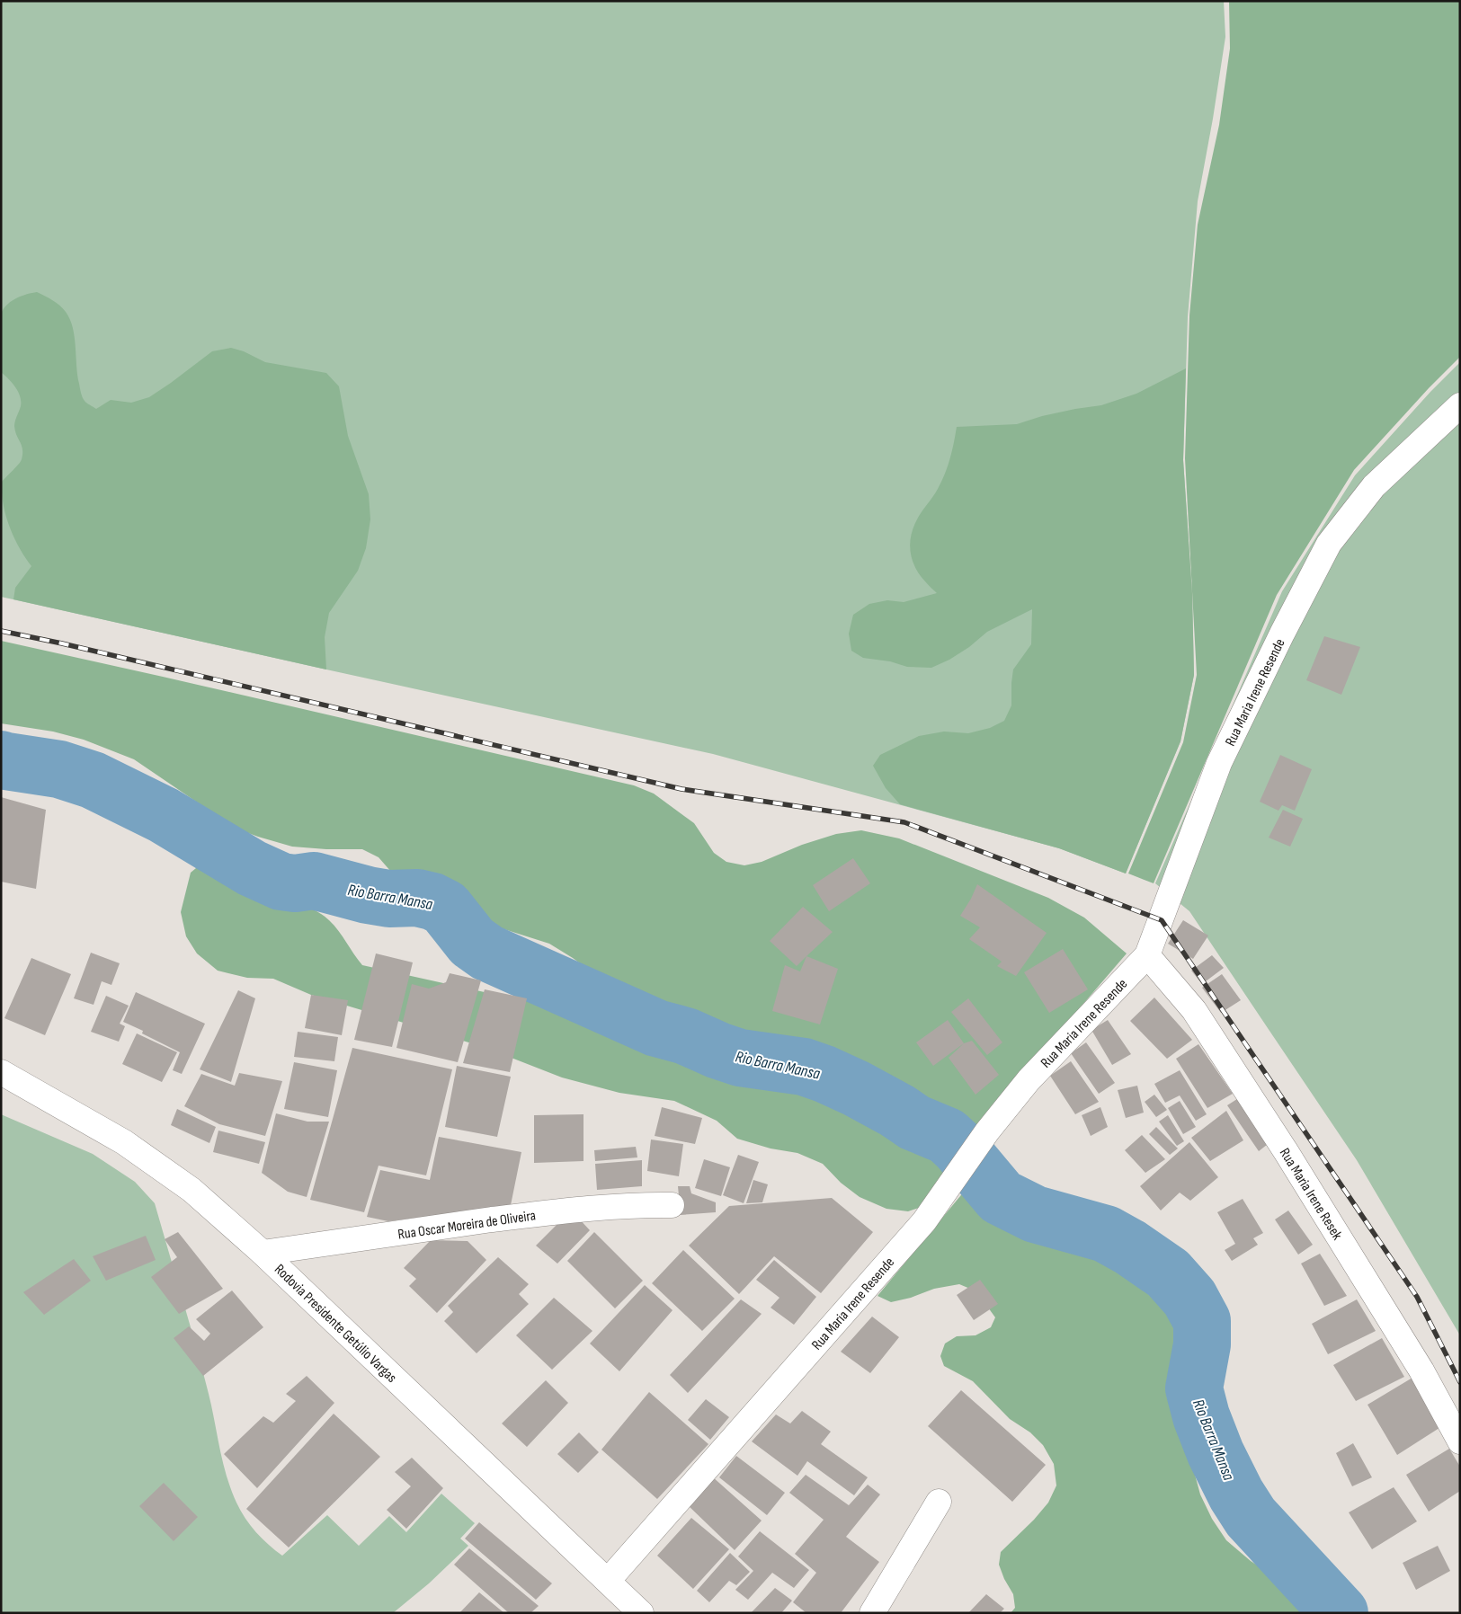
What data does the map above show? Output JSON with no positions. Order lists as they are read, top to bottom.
{
  "streets": {
    "street": [
      "Rua Maria Irene Resende",
      "Rua Maria Irene Resek",
      "Rua Oscar Moreira de Oliveira",
      "Rodovia Presidente Getúlio Vargas"
    ]
  },
  "crossings": [
    ["Rua Maria Irene Resende", "Rua Maria Irene Resek"],
    ["Rua Maria Irene Resende", "Rodovia Presidente Getúlio Vargas"],
    ["Rua Oscar Moreira de Oliveira", "Rodovia Presidente Getúlio Vargas"]
  ],
  "water": ["Rio Barra Mansa"]
}
